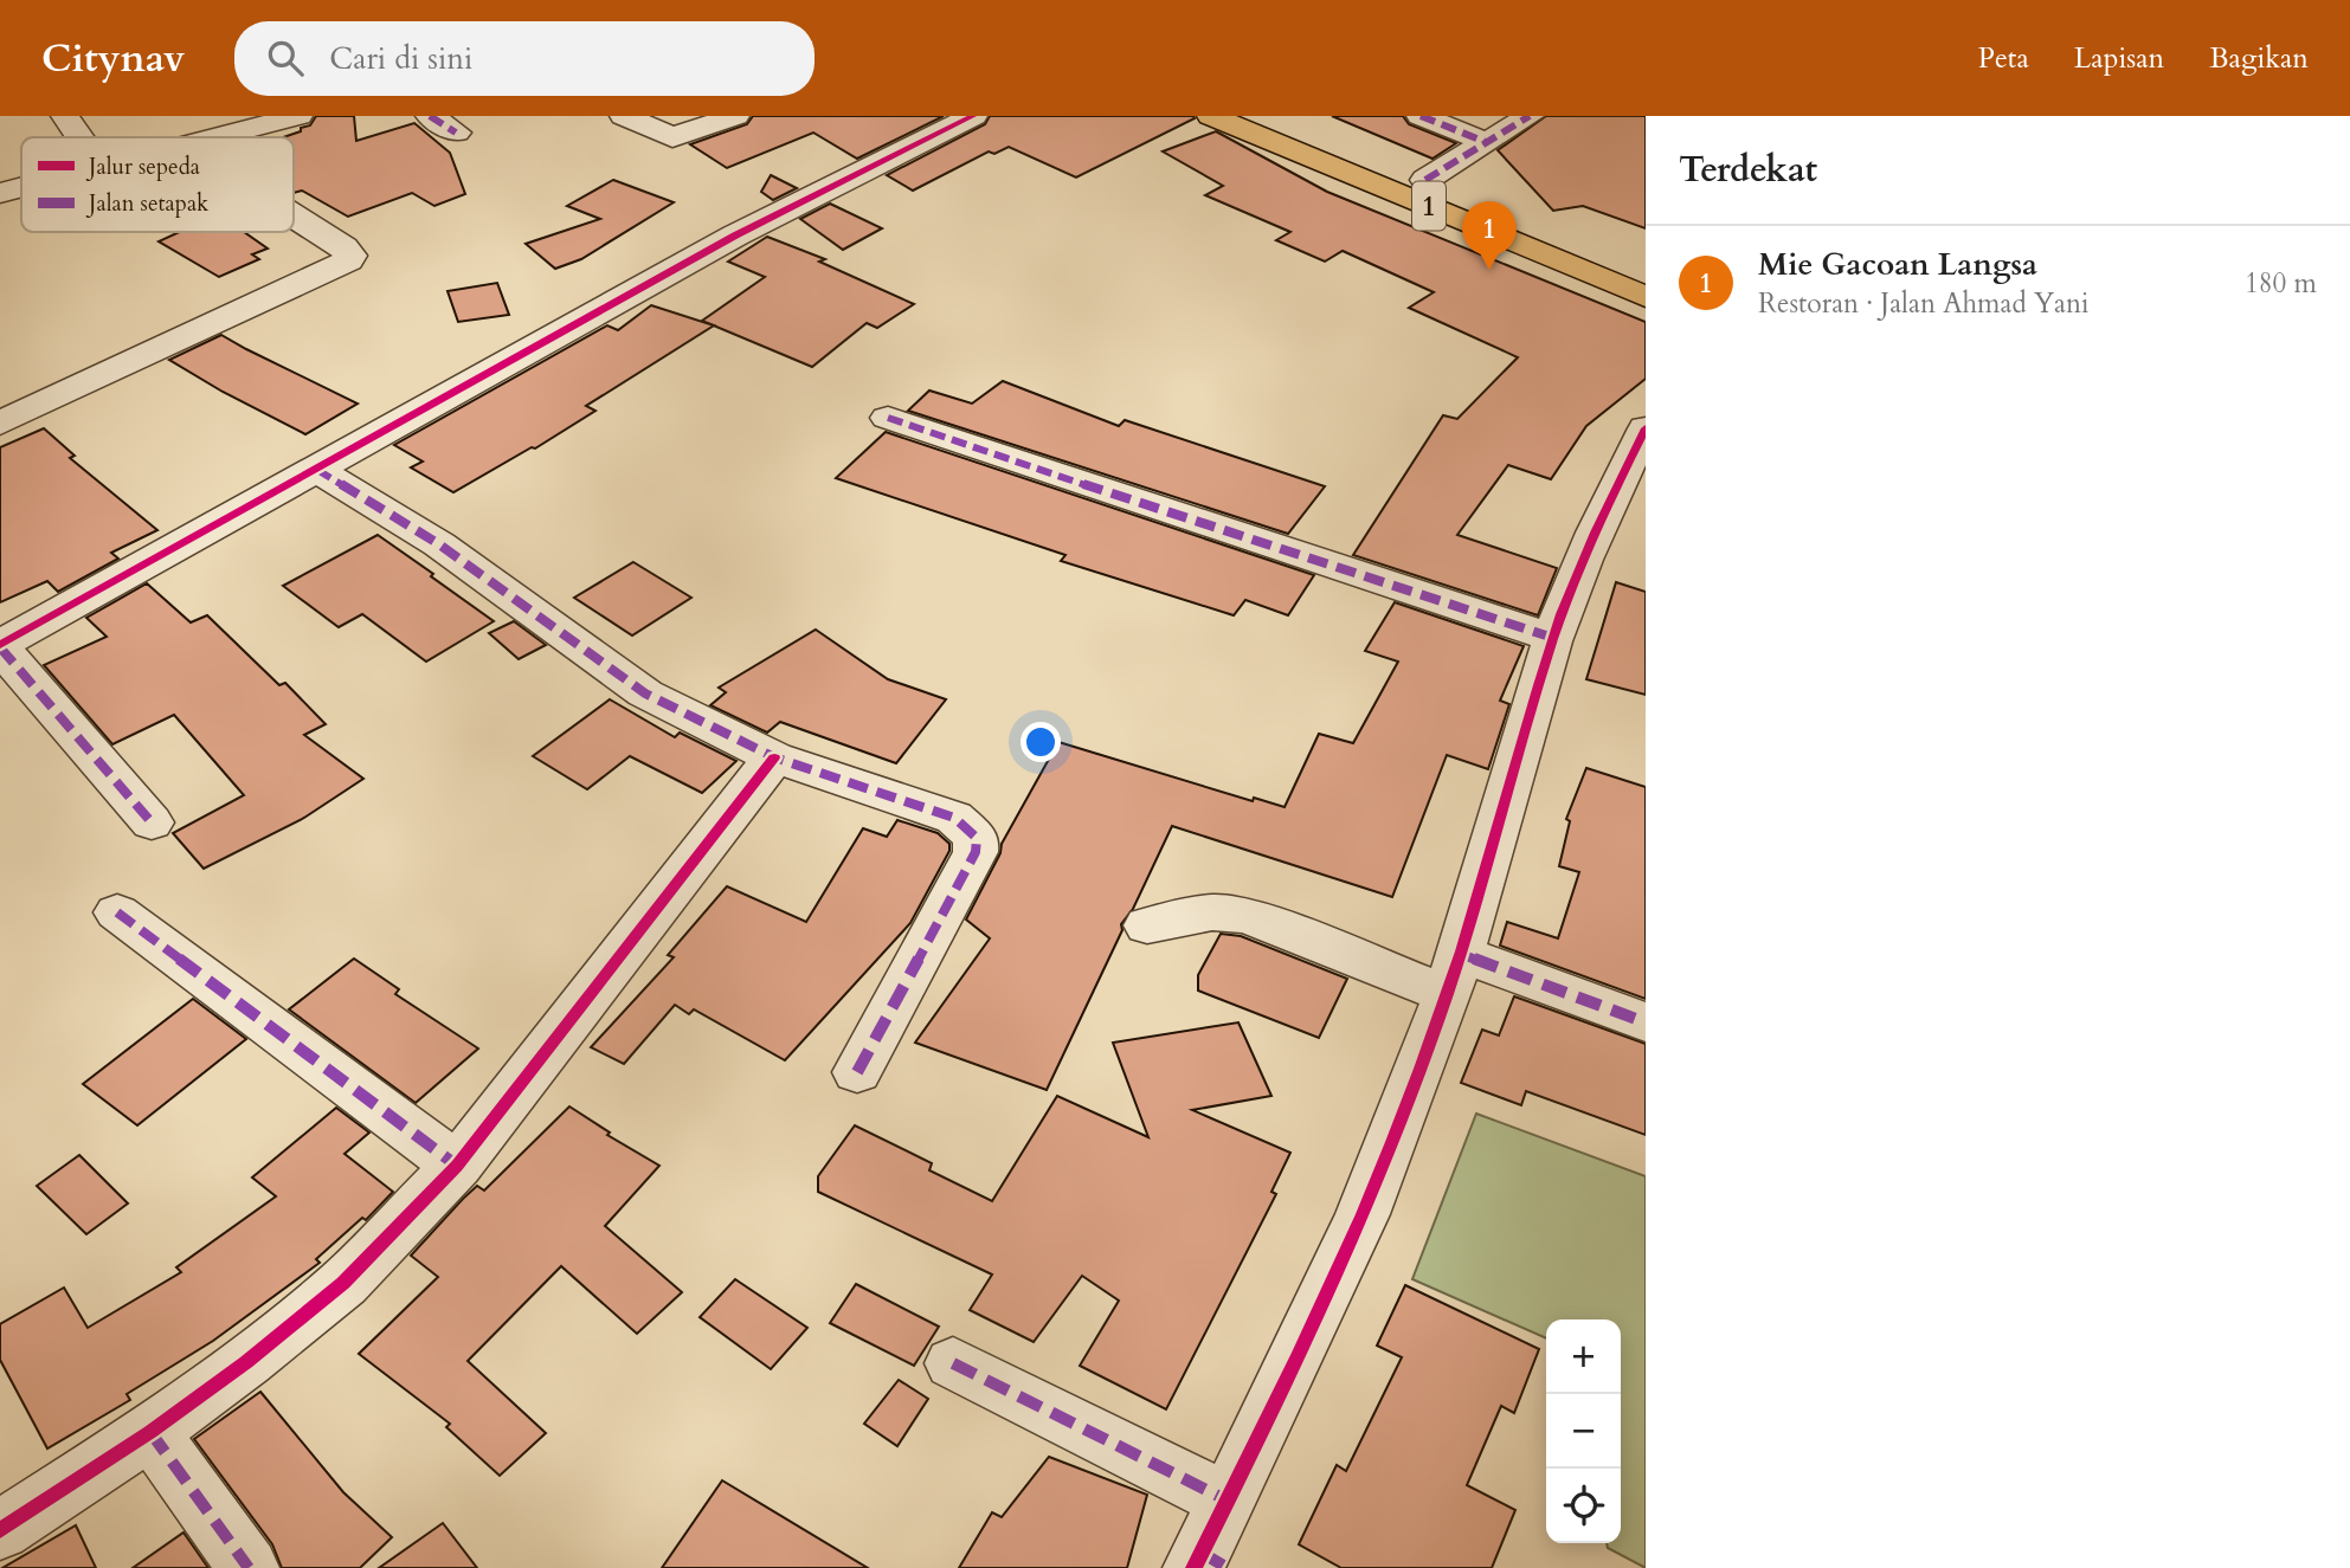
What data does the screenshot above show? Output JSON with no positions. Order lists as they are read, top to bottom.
{
  "streets": {
    "main road": ["1"]
  },
  "legend": ["Jalur sepeda", "Jalan setapak"],
  "page": {
    "header": "Citynav",
    "search": "Cari di sini",
    "nav": ["Peta", "Lapisan", "Bagikan"],
    "heading": "Terdekat",
    "pins": "1",
    "list": [
      {
        "mark": "1",
        "name": "Mie Gacoan Langsa",
        "note": "Restoran · Jalan Ahmad Yani",
        "value": "180 m"
      }
    ],
    "map_buttons": ["+", "−"]
  }
}
